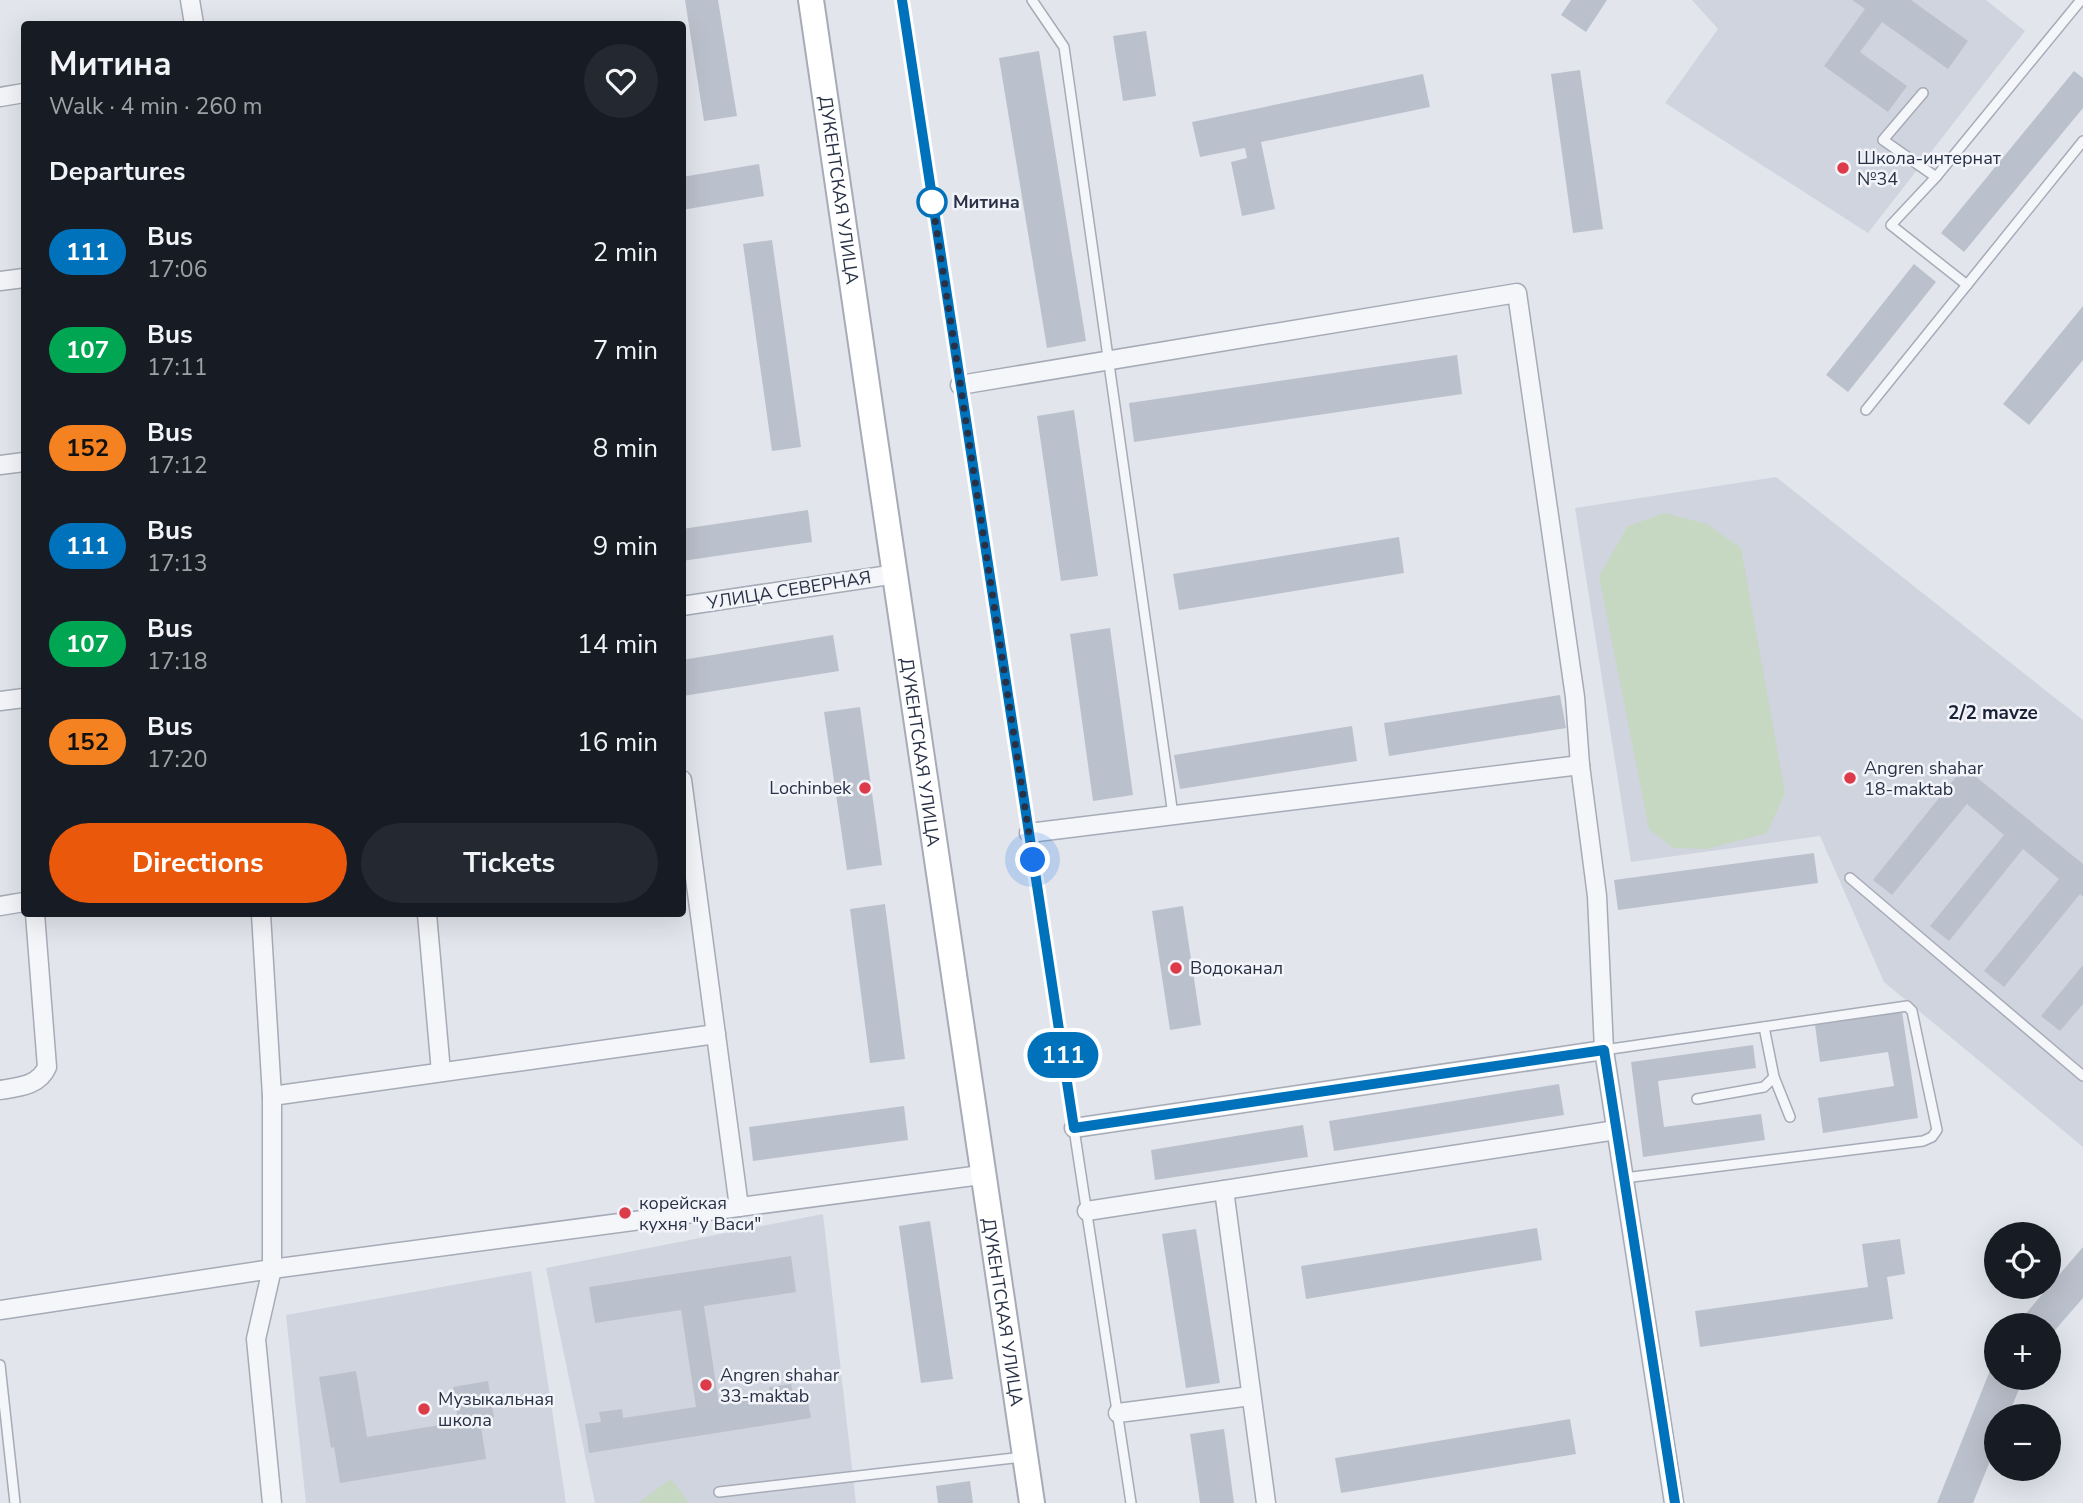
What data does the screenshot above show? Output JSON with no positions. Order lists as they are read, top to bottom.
{
  "streets": {
    "main road": ["ДУКЕНТСКАЯ УЛИЦА"],
    "street": ["УЛИЦА СЕВЕРНАЯ"]
  },
  "crossings": [
    ["ДУКЕНТСКАЯ УЛИЦА", "УЛИЦА СЕВЕРНАЯ"]
  ],
  "districts": ["2/2 mavze"],
  "places": [
    "Школа-интернат №34",
    "Митина",
    "Angren shahar 18-maktab",
    "Lochinbek",
    "Водоканал",
    "корейская кухня \"у Васи\"",
    "Angren shahar 33-maktab",
    "Музыкальная школа"
  ],
  "lines": ["bus line 111"],
  "page": {
    "on_map": "111",
    "heading": [
      ["Митина", "Walk · 4 min · 260 m"],
      "Departures"
    ],
    "list": [
      {
        "mark": "111",
        "name": "Bus",
        "note": "17:06",
        "value": "2 min"
      },
      {
        "mark": "107",
        "name": "Bus",
        "note": "17:11",
        "value": "7 min"
      },
      {
        "mark": "152",
        "name": "Bus",
        "note": "17:12",
        "value": "8 min"
      },
      {
        "mark": "111",
        "name": "Bus",
        "note": "17:13",
        "value": "9 min"
      },
      {
        "mark": "107",
        "name": "Bus",
        "note": "17:18",
        "value": "14 min"
      },
      {
        "mark": "152",
        "name": "Bus",
        "note": "17:20",
        "value": "16 min"
      }
    ],
    "buttons": ["Directions", "Tickets"],
    "map_buttons": ["+", "−"]
  }
}
